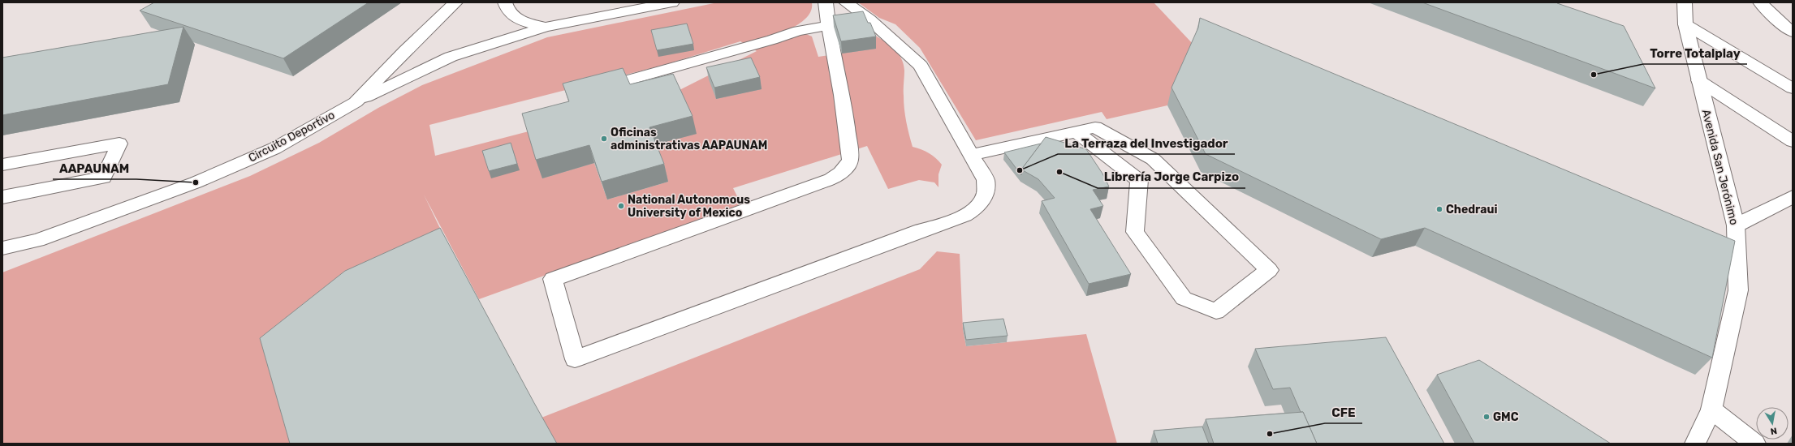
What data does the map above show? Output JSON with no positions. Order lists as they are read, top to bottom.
{
  "streets": {
    "street": ["Circuito Deportivo", "Avenida San Jerónimo"]
  },
  "places": [
    "Torre Totalplay",
    "Oficinas administrativas AAPAUNAM",
    "La Terraza del Investigador",
    "Librería Jorge Carpizo",
    "AAPAUNAM",
    "National Autonomous University of Mexico",
    "Chedraui",
    "GMC",
    "CFE"
  ],
  "north": "bottom"
}
